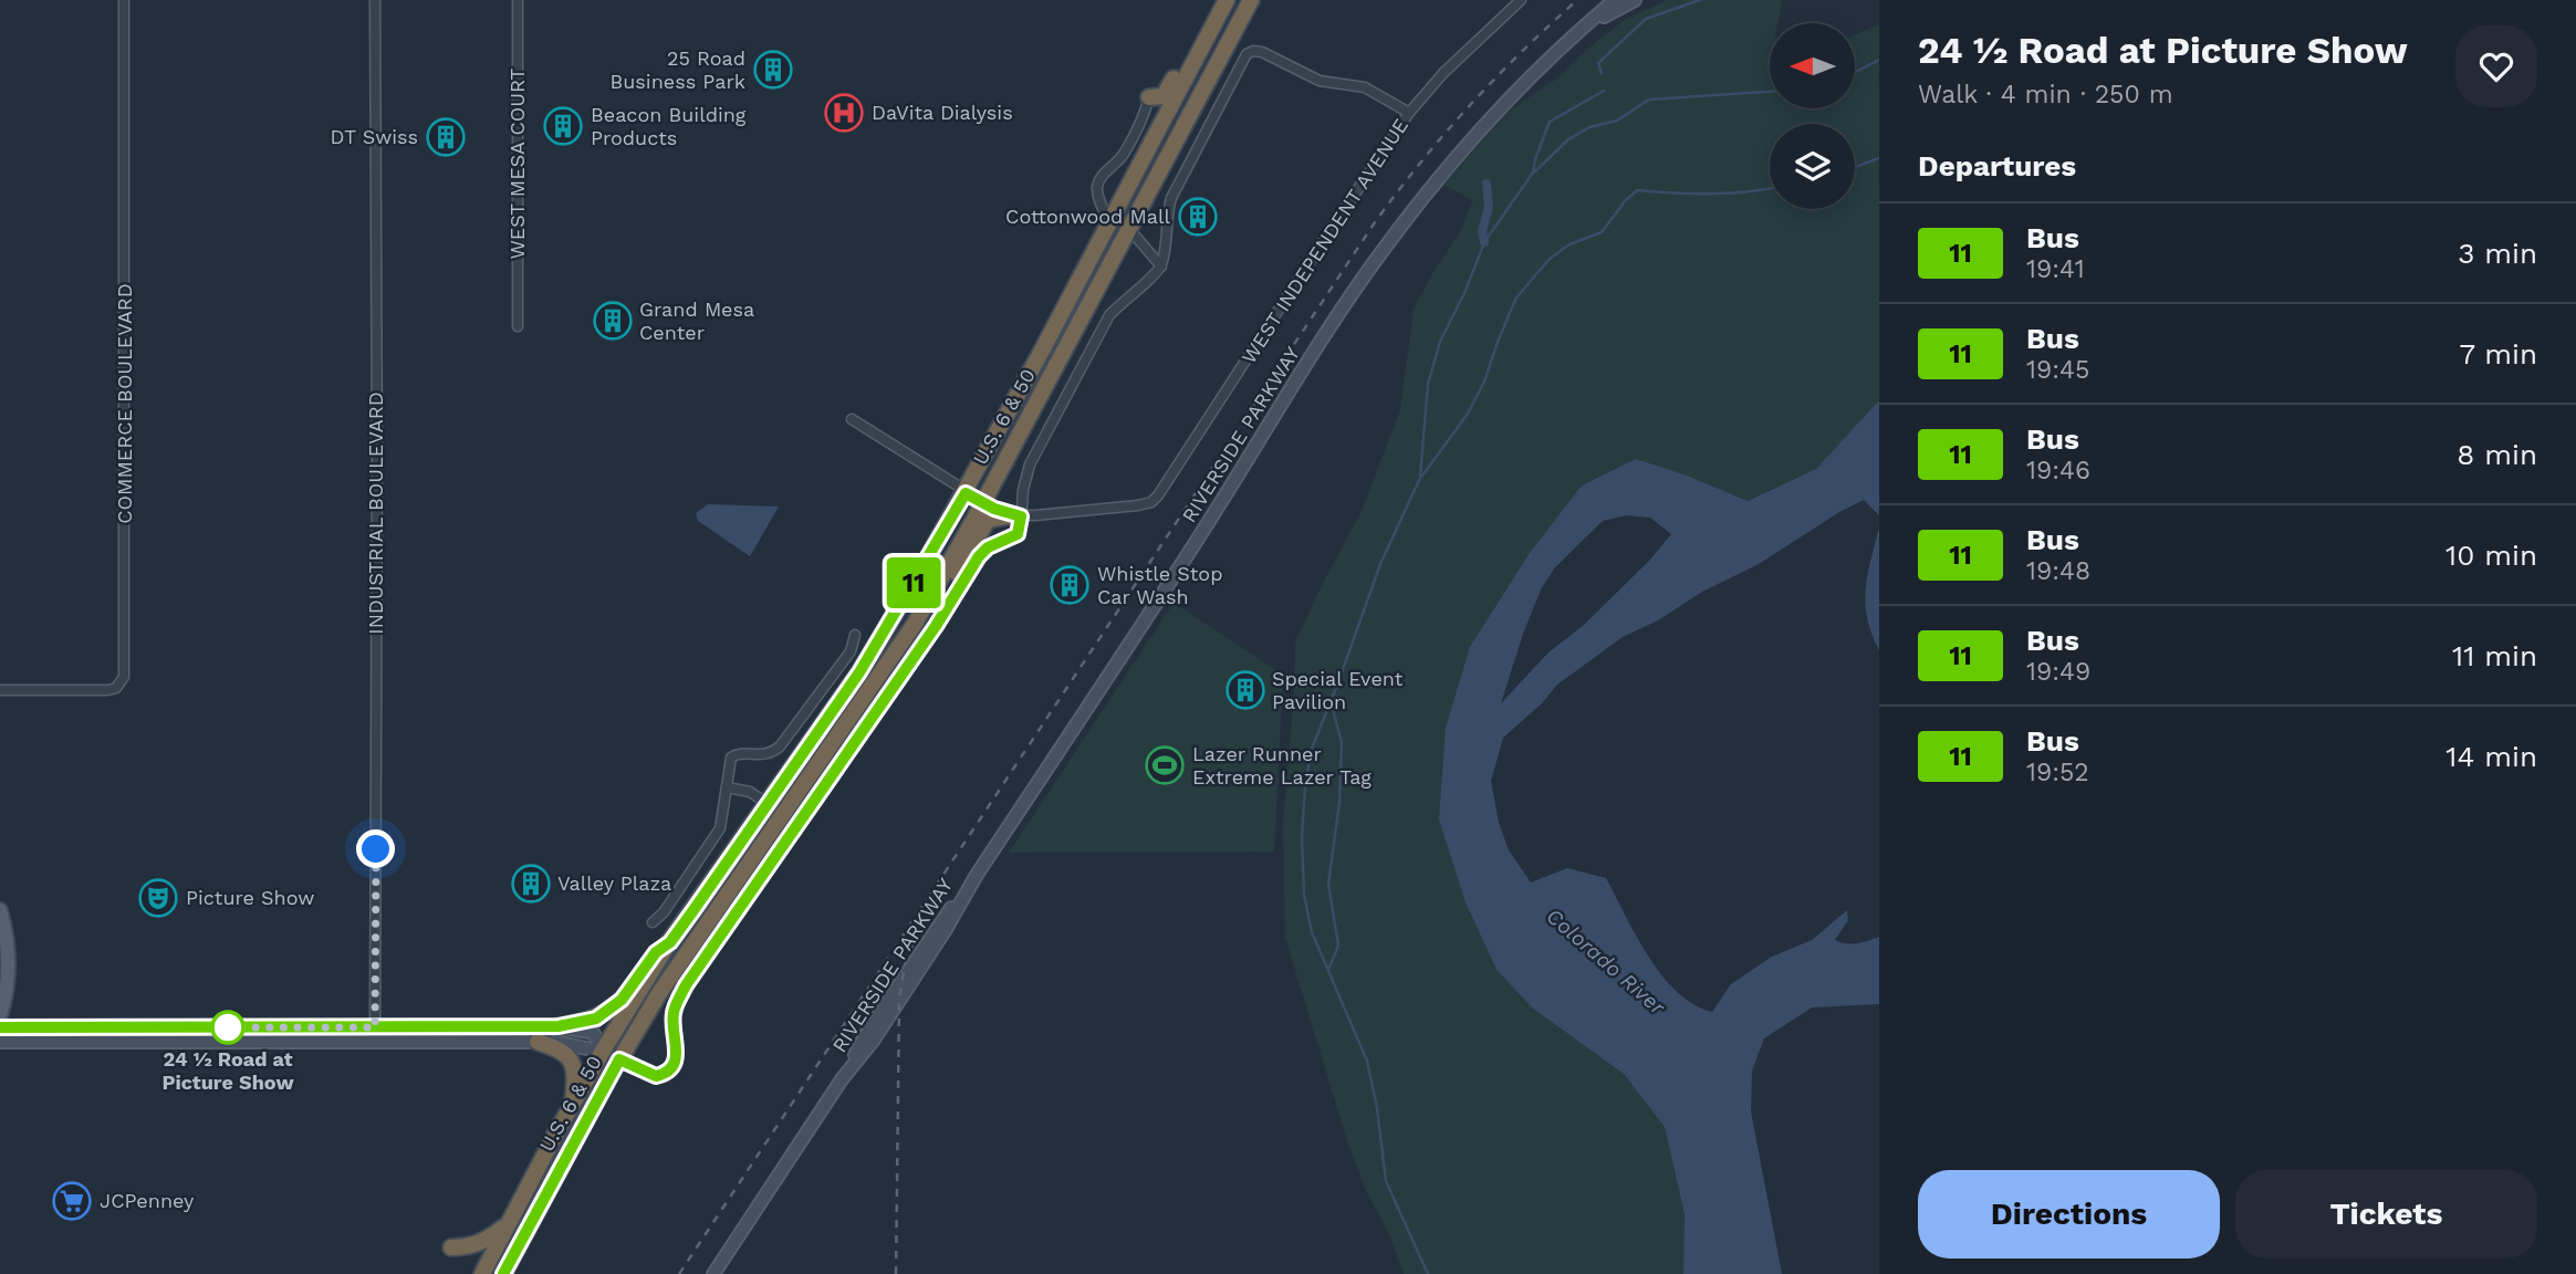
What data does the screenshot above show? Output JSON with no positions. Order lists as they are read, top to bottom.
{
  "streets": {
    "highway": ["U.S. 6 & 50"],
    "main road": ["RIVERSIDE PARKWAY"],
    "street": [
      "WEST MESA COURT",
      "WEST INDEPENDENT AVENUE",
      "COMMERCE BOULEVARD",
      "INDUSTRIAL BOULEVARD"
    ]
  },
  "water": ["Colorado River"],
  "places": {
    "building": [
      "25 Road Business Park",
      "Beacon Building Products",
      "DT Swiss",
      "Cottonwood Mall",
      "Grand Mesa Center",
      "Whistle Stop Car Wash",
      "Special Event Pavilion",
      "Valley Plaza"
    ],
    "hospital": ["DaVita Dialysis"],
    "sports": ["Lazer Runner Extreme Lazer Tag"],
    "theatre": ["Picture Show"],
    "other": ["24 ½ Road at Picture Show"],
    "supermarket": ["JCPenney"]
  },
  "lines": ["bus line 11"],
  "north": "left",
  "page": {
    "on_map": "11",
    "heading": [
      ["24 ½ Road at Picture Show", "Walk · 4 min · 250 m"],
      "Departures"
    ],
    "list": [
      {
        "mark": "11",
        "name": "Bus",
        "note": "19:41",
        "value": "3 min"
      },
      {
        "mark": "11",
        "name": "Bus",
        "note": "19:45",
        "value": "7 min"
      },
      {
        "mark": "11",
        "name": "Bus",
        "note": "19:46",
        "value": "8 min"
      },
      {
        "mark": "11",
        "name": "Bus",
        "note": "19:48",
        "value": "10 min"
      },
      {
        "mark": "11",
        "name": "Bus",
        "note": "19:49",
        "value": "11 min"
      },
      {
        "mark": "11",
        "name": "Bus",
        "note": "19:52",
        "value": "14 min"
      }
    ],
    "buttons": ["Directions", "Tickets"]
  }
}
